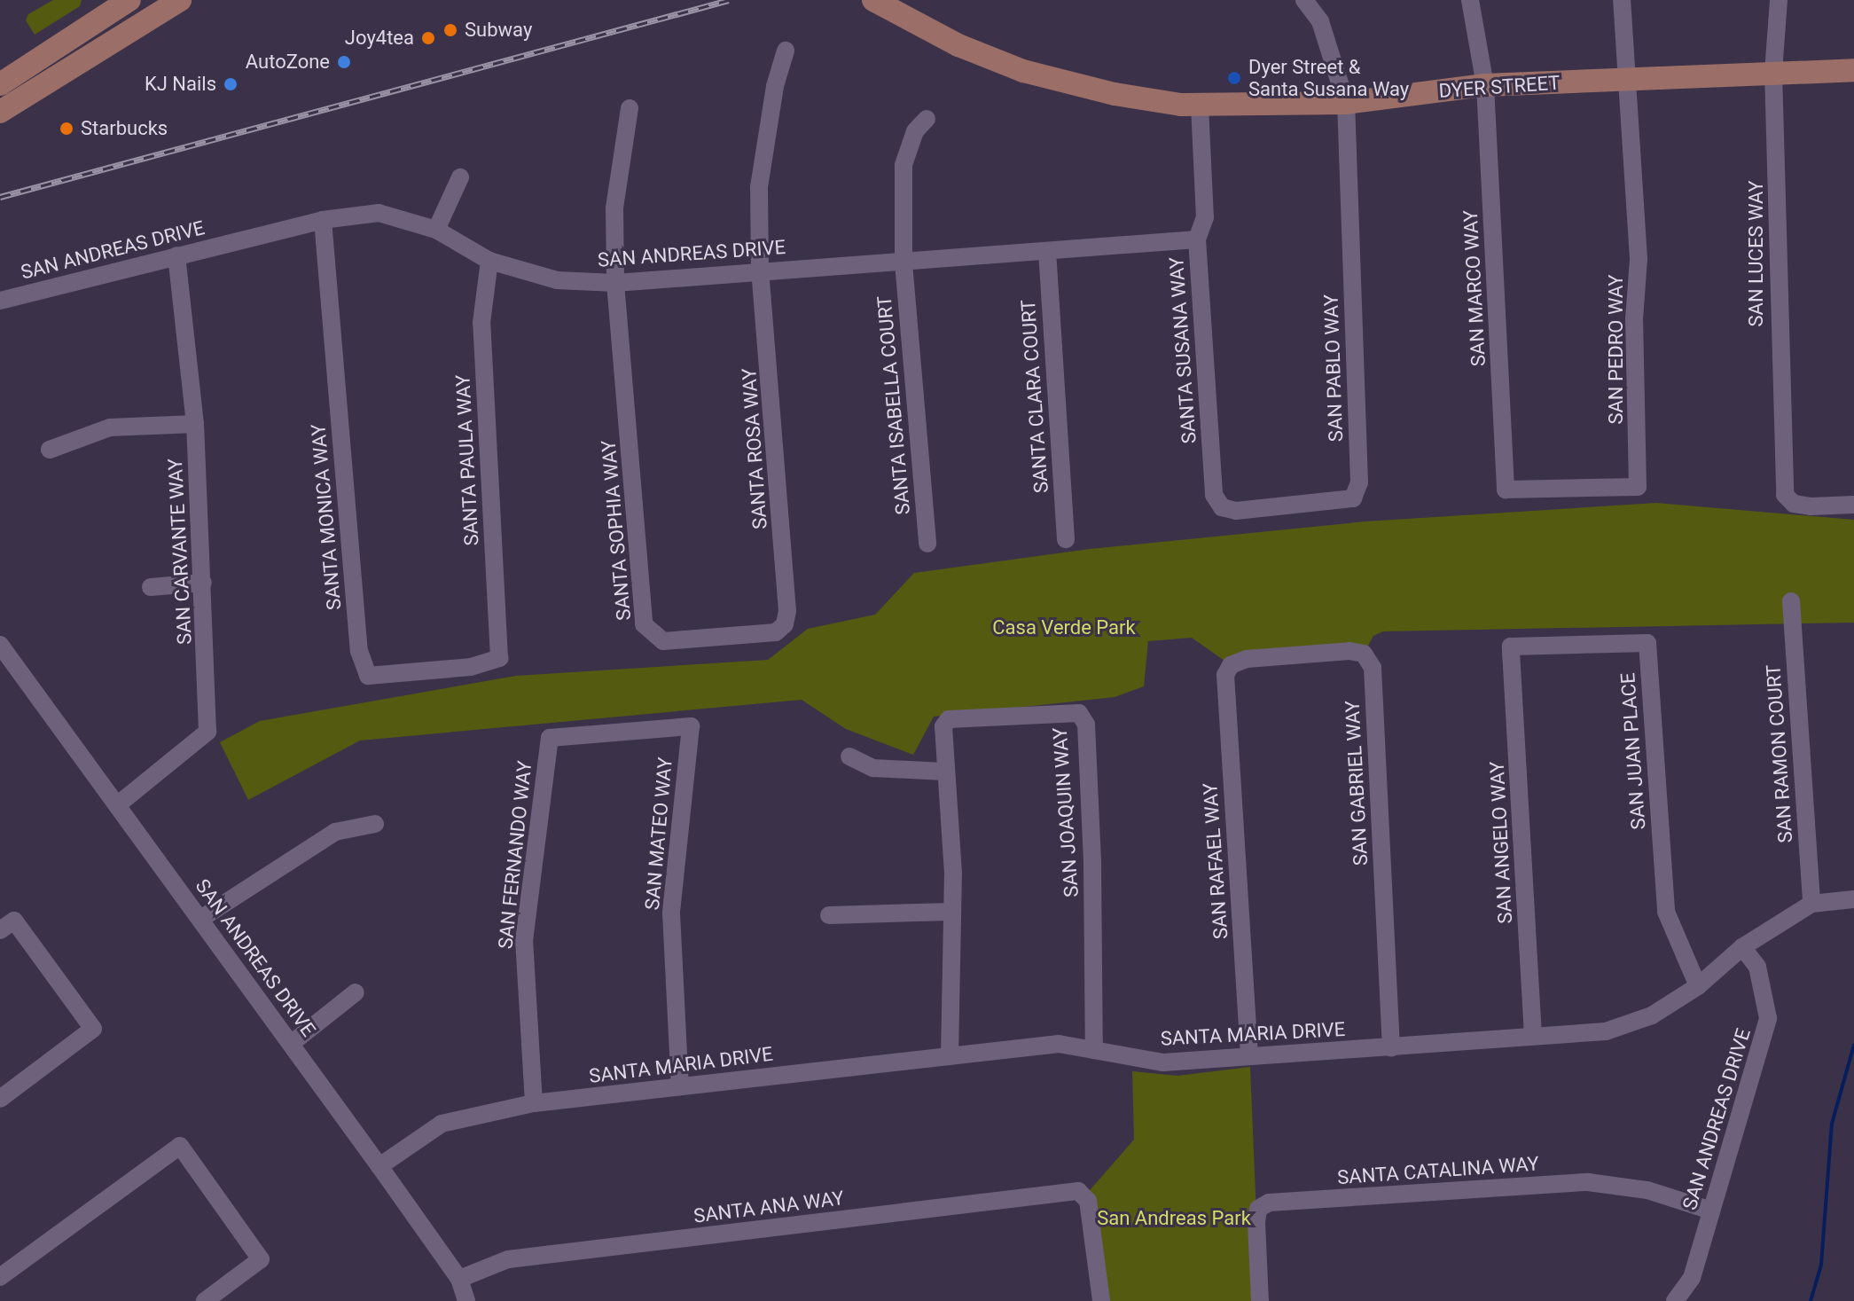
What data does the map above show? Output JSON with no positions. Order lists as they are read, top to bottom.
{
  "streets": {
    "main road": ["DYER STREET"],
    "street": [
      "SAN ANDREAS DRIVE",
      "SAN LUCES WAY",
      "SAN MARCO WAY",
      "SAN PEDRO WAY",
      "SANTA SUSANA WAY",
      "SAN PABLO WAY",
      "SANTA CLARA COURT",
      "SANTA ISABELLA COURT",
      "SANTA ROSA WAY",
      "SANTA PAULA WAY",
      "SANTA MONICA WAY",
      "SANTA SOPHIA WAY",
      "SAN CARVANTE WAY",
      "SAN JUAN PLACE",
      "SAN RAMON COURT",
      "SAN GABRIEL WAY",
      "SAN JOAQUIN WAY",
      "SAN MATEO WAY",
      "SAN ANGELO WAY",
      "SAN FERNANDO WAY",
      "SAN RAFAEL WAY",
      "SANTA MARIA DRIVE",
      "SANTA CATALINA WAY",
      "SANTA ANA WAY"
    ]
  },
  "crossings": [
    ["DYER STREET", "SAN LUCES WAY"],
    ["DYER STREET", "SAN MARCO WAY"],
    ["DYER STREET", "SAN PEDRO WAY"],
    ["DYER STREET", "SANTA SUSANA WAY"],
    ["DYER STREET", "SAN PABLO WAY"],
    ["SAN ANDREAS DRIVE", "SANTA SUSANA WAY"],
    ["SAN ANDREAS DRIVE", "SANTA CLARA COURT"],
    ["SAN ANDREAS DRIVE", "SANTA ISABELLA COURT"],
    ["SAN ANDREAS DRIVE", "SANTA ROSA WAY"],
    ["SAN ANDREAS DRIVE", "SANTA PAULA WAY"],
    ["SAN ANDREAS DRIVE", "SANTA MONICA WAY"],
    ["SAN ANDREAS DRIVE", "SANTA SOPHIA WAY"],
    ["SAN ANDREAS DRIVE", "SAN CARVANTE WAY"],
    ["SAN ANDREAS DRIVE", "SANTA MARIA DRIVE"],
    ["SAN ANDREAS DRIVE", "SANTA CATALINA WAY"],
    ["SAN ANDREAS DRIVE", "SANTA ANA WAY"],
    ["SAN MARCO WAY", "SAN PEDRO WAY"],
    ["SANTA SUSANA WAY", "SAN PABLO WAY"],
    ["SANTA ROSA WAY", "SANTA SOPHIA WAY"],
    ["SANTA PAULA WAY", "SANTA MONICA WAY"],
    ["SAN JUAN PLACE", "SAN ANGELO WAY"],
    ["SAN JUAN PLACE", "SANTA MARIA DRIVE"],
    ["SAN RAMON COURT", "SANTA MARIA DRIVE"],
    ["SAN GABRIEL WAY", "SAN RAFAEL WAY"],
    ["SAN GABRIEL WAY", "SANTA MARIA DRIVE"],
    ["SAN JOAQUIN WAY", "SANTA MARIA DRIVE"],
    ["SAN MATEO WAY", "SAN FERNANDO WAY"],
    ["SAN MATEO WAY", "SANTA MARIA DRIVE"],
    ["SAN ANGELO WAY", "SANTA MARIA DRIVE"],
    ["SAN FERNANDO WAY", "SANTA MARIA DRIVE"],
    ["SAN RAFAEL WAY", "SANTA MARIA DRIVE"]
  ],
  "parks": ["Casa Verde Park", "San Andreas Park"],
  "places": [
    "Subway",
    "Joy4tea",
    "AutoZone",
    "Dyer Street & Santa Susana Way",
    "KJ Nails",
    "Starbucks"
  ]
}
